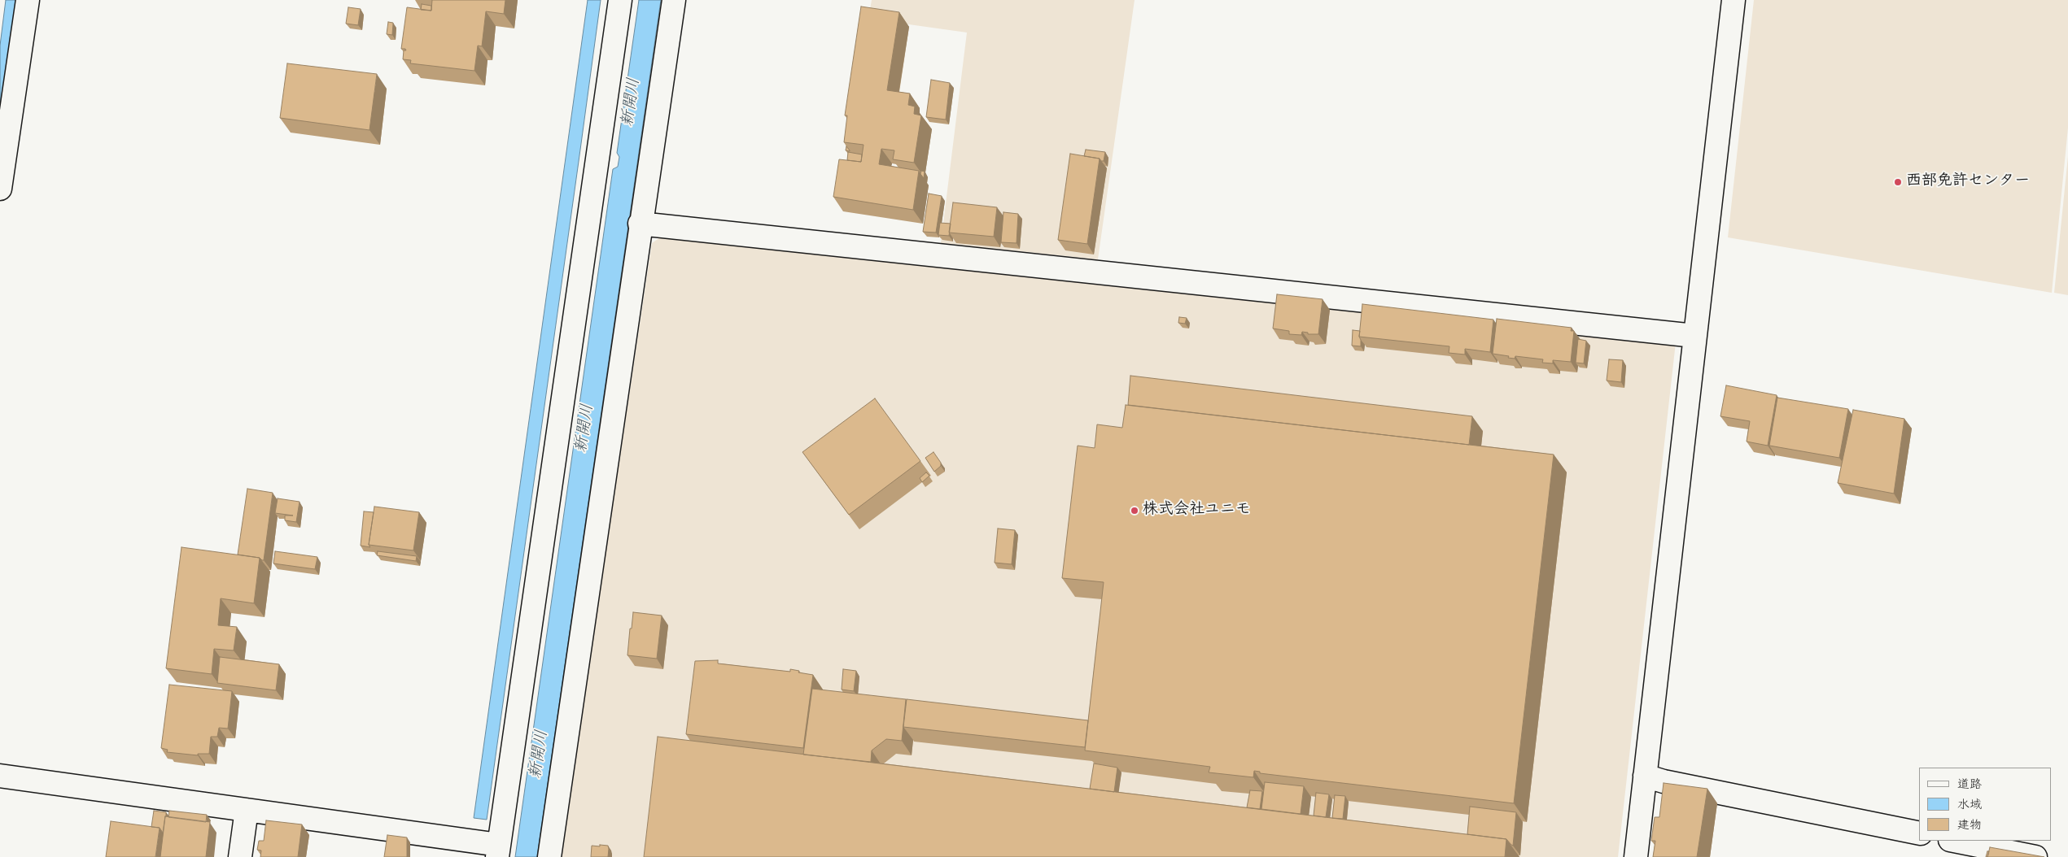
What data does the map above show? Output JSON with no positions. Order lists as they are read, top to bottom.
{
  "water": ["新開川"],
  "places": ["西部免許センター", "株式会社ユニモ"],
  "legend": ["道路", "水域", "建物"]
}
